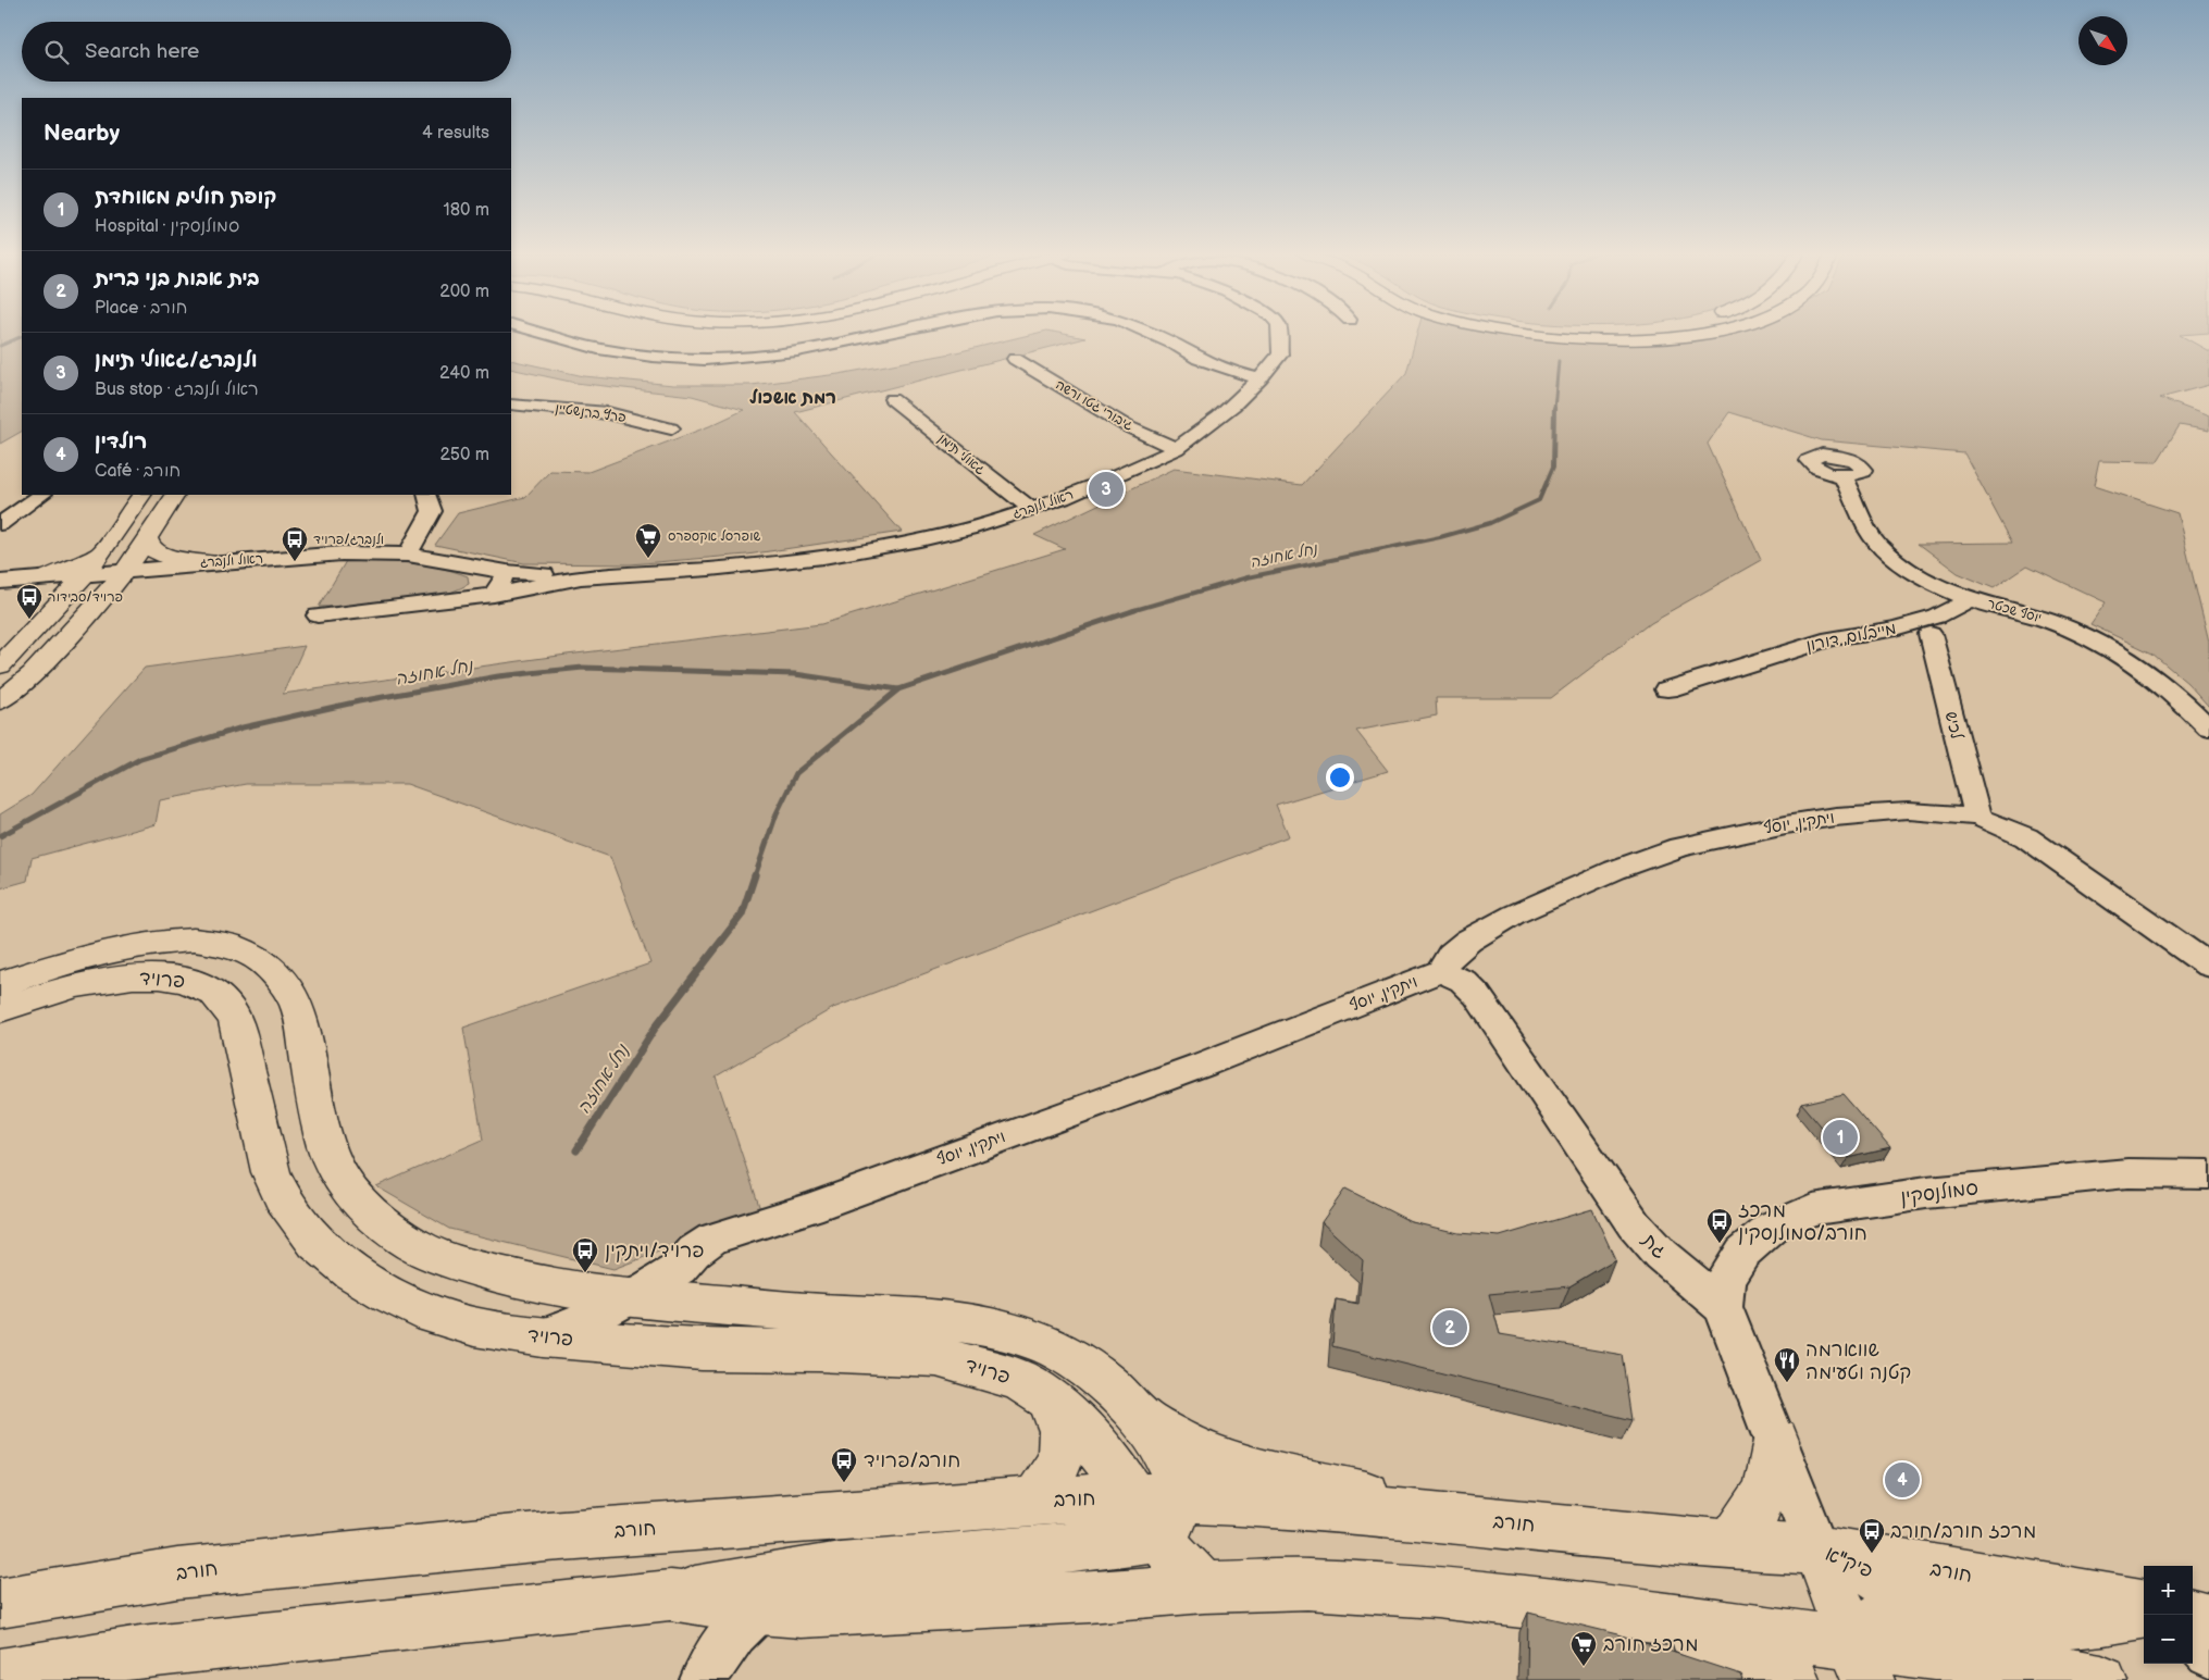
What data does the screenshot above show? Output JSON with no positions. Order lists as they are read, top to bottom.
{
  "streets": {
    "main road": ["פרויד", "חורב", "פיק\"א"],
    "street": [
      "גיבורי גטו ורשה",
      "פרץ ברנשטיין",
      "גאולי תימן",
      "ראול ולנברג",
      "יוסף שכטר",
      "מייבלום, דורון",
      "לכיש",
      "ויתקין, יוסף",
      "סמולנסקין",
      "גת"
    ]
  },
  "crossings": [
    ["גיבורי גטו ורשה", "ראול ולנברג"],
    ["גאולי תימן", "ראול ולנברג"],
    ["יוסף שכטר", "מייבלום, דורון"],
    ["לכיש", "ויתקין, יוסף"],
    ["ויתקין, יוסף", "פרויד"],
    ["ויתקין, יוסף", "גת"],
    ["פרויד", "חורב"],
    ["סמולנסקין", "גת"],
    ["גת", "חורב"],
    ["גת", "פיק\"א"],
    ["חורב", "פיק\"א"]
  ],
  "districts": ["רמת אשכול"],
  "water": ["נחל אחוזה"],
  "places": {
    "supermarket": ["שופרסל אקספרס", "מרכז חורב"],
    "bus stop": [
      "ולנברג/פרויד",
      "פרויד/סבידור",
      "מרכז חורב/סמולנסקין",
      "פרויד/ויתקין",
      "חורב/פרויד",
      "מרכז חורב/חורב"
    ],
    "restaurant": ["שווארמה קטנה וטעימה"]
  },
  "north": "bottom right",
  "page": {
    "search": "Search here",
    "heading": ["Nearby", "4 results"],
    "list": [
      {
        "mark": "1",
        "name": "קופת חולים מאוחדת",
        "note": "Hospital · סמולנסקין",
        "value": "180 m"
      },
      {
        "mark": "2",
        "name": "בית אבות בני ברית",
        "note": "Place · חורב",
        "value": "200 m"
      },
      {
        "mark": "3",
        "name": "ולנברג/גאולי תימן",
        "note": "Bus stop · ראול ולנברג",
        "value": "240 m"
      },
      {
        "mark": "4",
        "name": "רולדין",
        "note": "Café · חורב",
        "value": "250 m"
      }
    ],
    "pins": [
      "3",
      "1",
      "2",
      "4"
    ],
    "map_buttons": ["+", "−"]
  }
}
